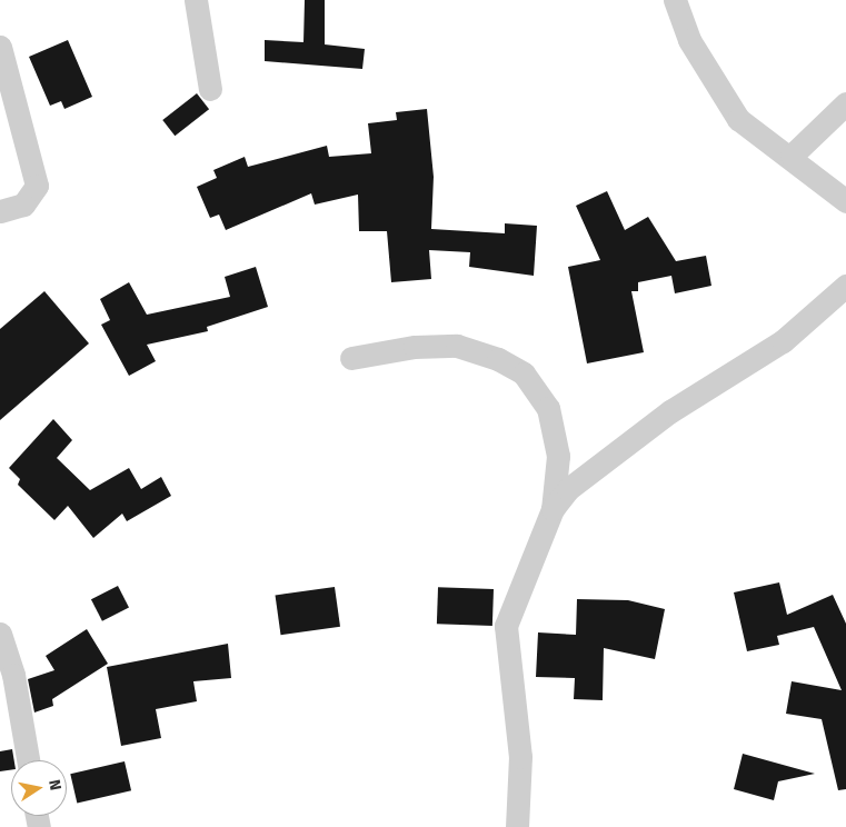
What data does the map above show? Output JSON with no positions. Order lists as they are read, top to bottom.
{
  "north": "right"
}
